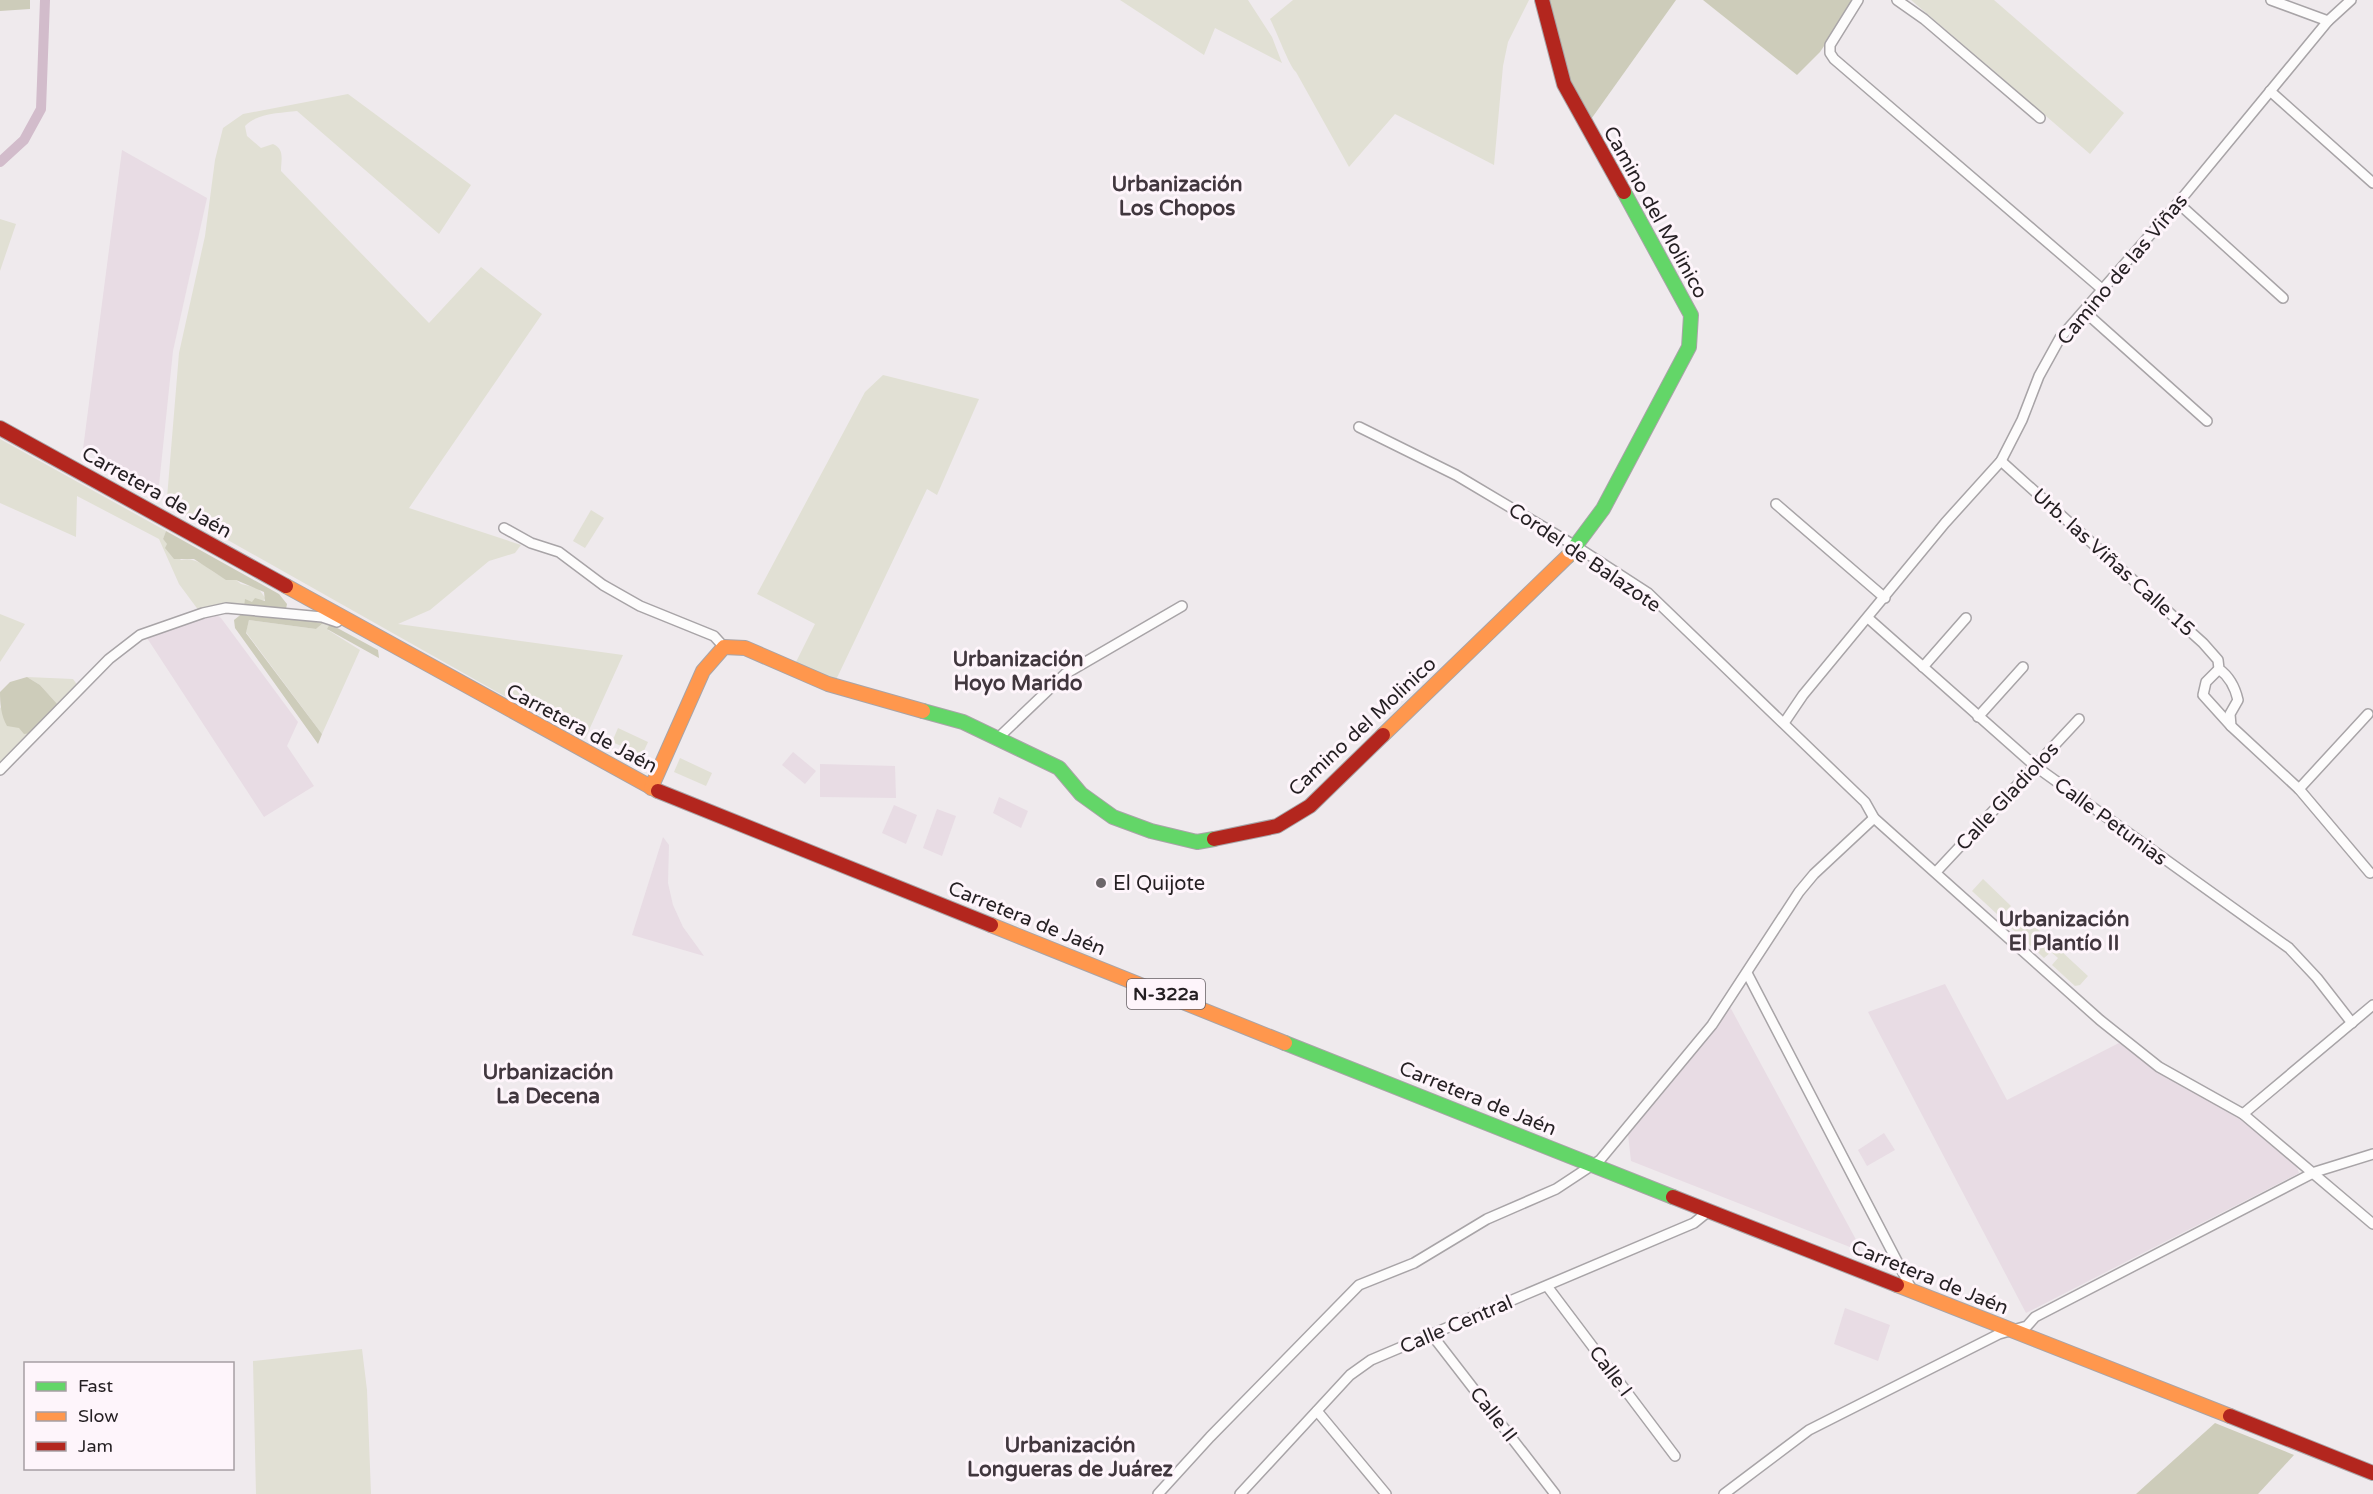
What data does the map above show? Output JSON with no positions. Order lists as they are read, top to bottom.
{
  "streets": {
    "main road": ["Camino del Molinico", "Carretera de Jaén", "N-322a"],
    "street": [
      "Camino de las Viñas",
      "Cordel de Balazote",
      "Urb. las Viñas Calle 15",
      "Calle Gladiolos",
      "Calle Petunias",
      "Calle Central",
      "Calle I",
      "Calle II"
    ]
  },
  "crossings": [
    ["Camino del Molinico", "Cordel de Balazote"],
    ["Camino de las Viñas", "Cordel de Balazote"],
    ["Camino de las Viñas", "Urb. las Viñas Calle 15"],
    ["Camino de las Viñas", "Calle Petunias"],
    ["Carretera de Jaén", "Calle Central"],
    ["Cordel de Balazote", "Calle Gladiolos"],
    ["Calle Gladiolos", "Calle Petunias"],
    ["Calle Central", "Calle I"],
    ["Calle Central", "Calle II"]
  ],
  "districts": [
    "Urbanización Los Chopos",
    "Urbanización Hoyo Marido",
    "Urbanización El Plantío II",
    "Urbanización La Decena",
    "Urbanización Longueras de Juárez"
  ],
  "places": ["El Quijote"],
  "legend": ["Fast", "Slow", "Jam"]
}
